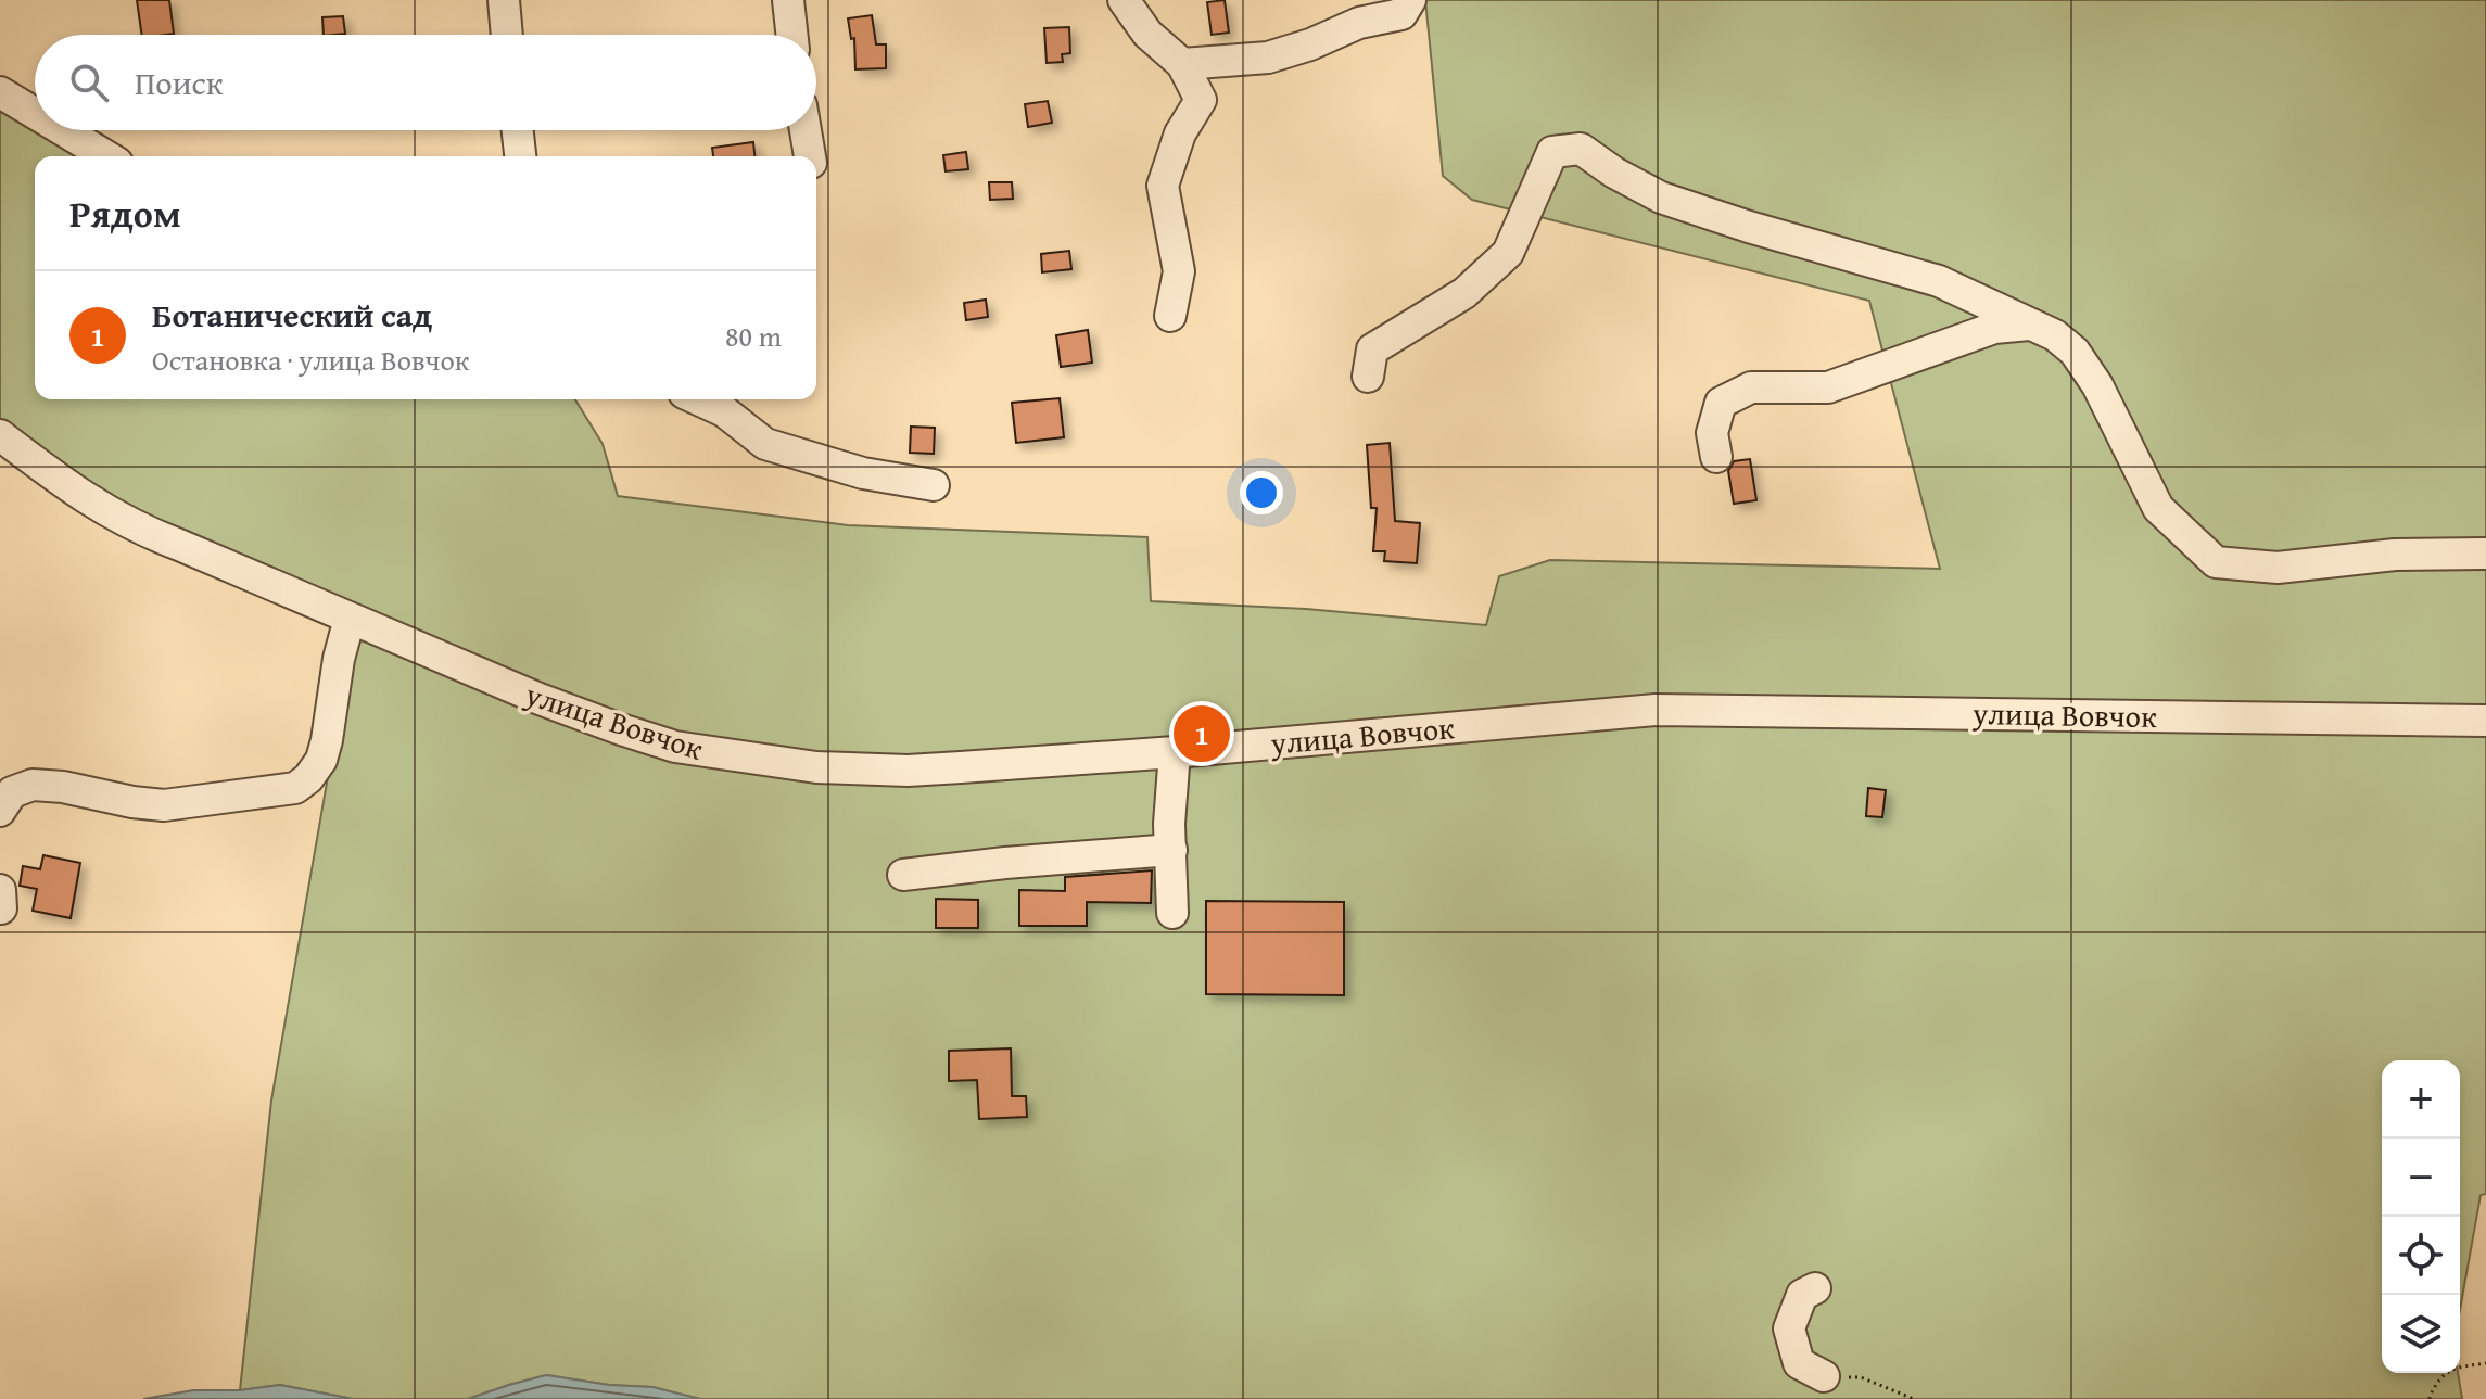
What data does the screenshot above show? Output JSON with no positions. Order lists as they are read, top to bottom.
{
  "streets": {
    "street": ["улица Вовчок"]
  },
  "page": {
    "search": "Поиск",
    "heading": "Рядом",
    "list": [
      {
        "mark": "1",
        "name": "Ботанический сад",
        "note": "Остановка · улица Вовчок",
        "value": "80 m"
      }
    ],
    "pins": "1",
    "map_buttons": ["+", "−"]
  }
}
